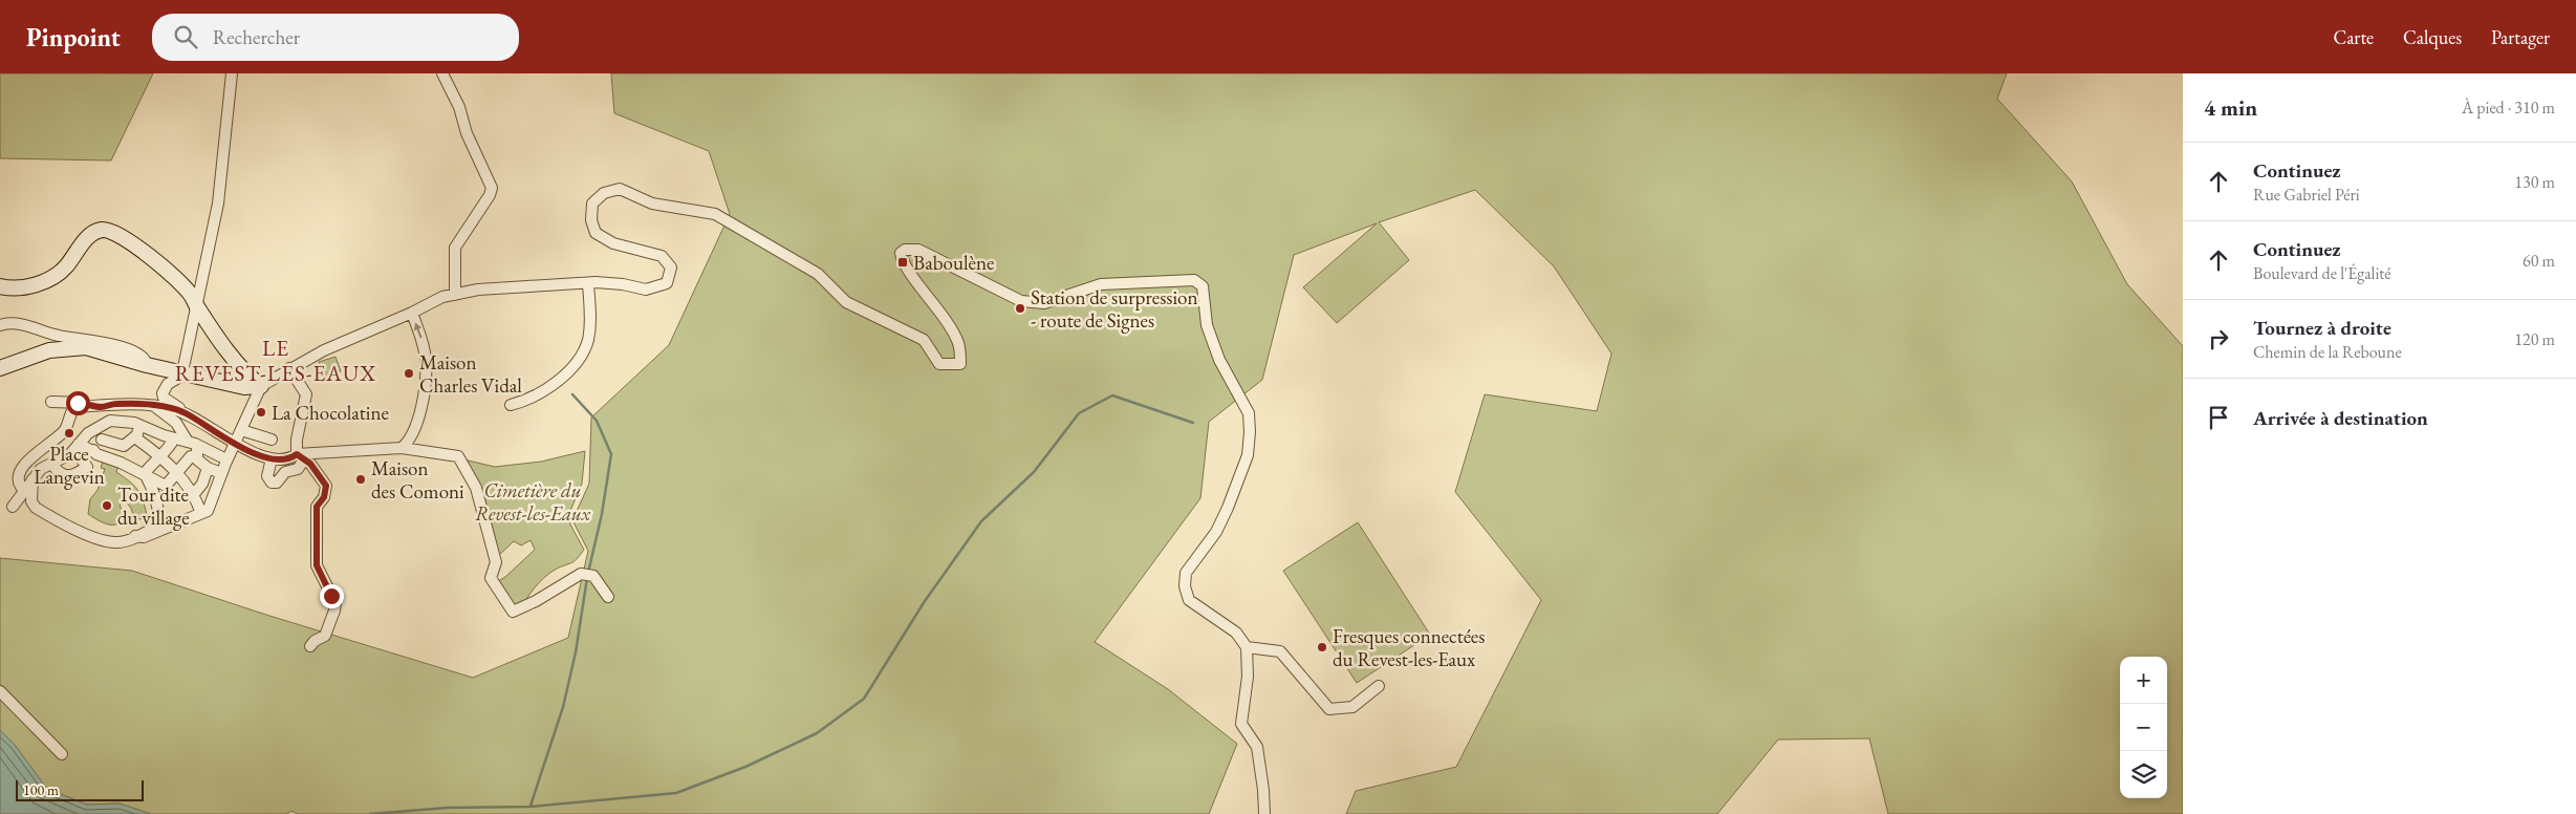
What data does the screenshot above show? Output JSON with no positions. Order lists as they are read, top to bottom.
{
  "districts": ["LE REVEST-LES-EAUX"],
  "parks": ["Cimetière du Revest-les-Eaux"],
  "places": {
    "transit": ["Baboulène"],
    "other": [
      "Station de surpression - route de Signes",
      "Maison Charles Vidal",
      "La Chocolatine",
      "Place Langevin",
      "Maison des Comoni",
      "Tour dite du village",
      "Fresques connectées du Revest-les-Eaux"
    ]
  },
  "scale_bar": "100 m",
  "page": {
    "header": "Pinpoint",
    "search": "Rechercher",
    "nav": ["Carte", "Calques", "Partager"],
    "heading": ["4 min", "À pied · 310 m"],
    "list": [
      ["Continuez", "Rue Gabriel Péri", "130 m"],
      ["Continuez", "Boulevard de l'Égalité", "60 m"],
      ["Tournez à droite", "Chemin de la Reboune", "120 m"],
      "Arrivée à destination"
    ],
    "map_buttons": ["+", "−"],
    "scale": "100 m"
  }
}
